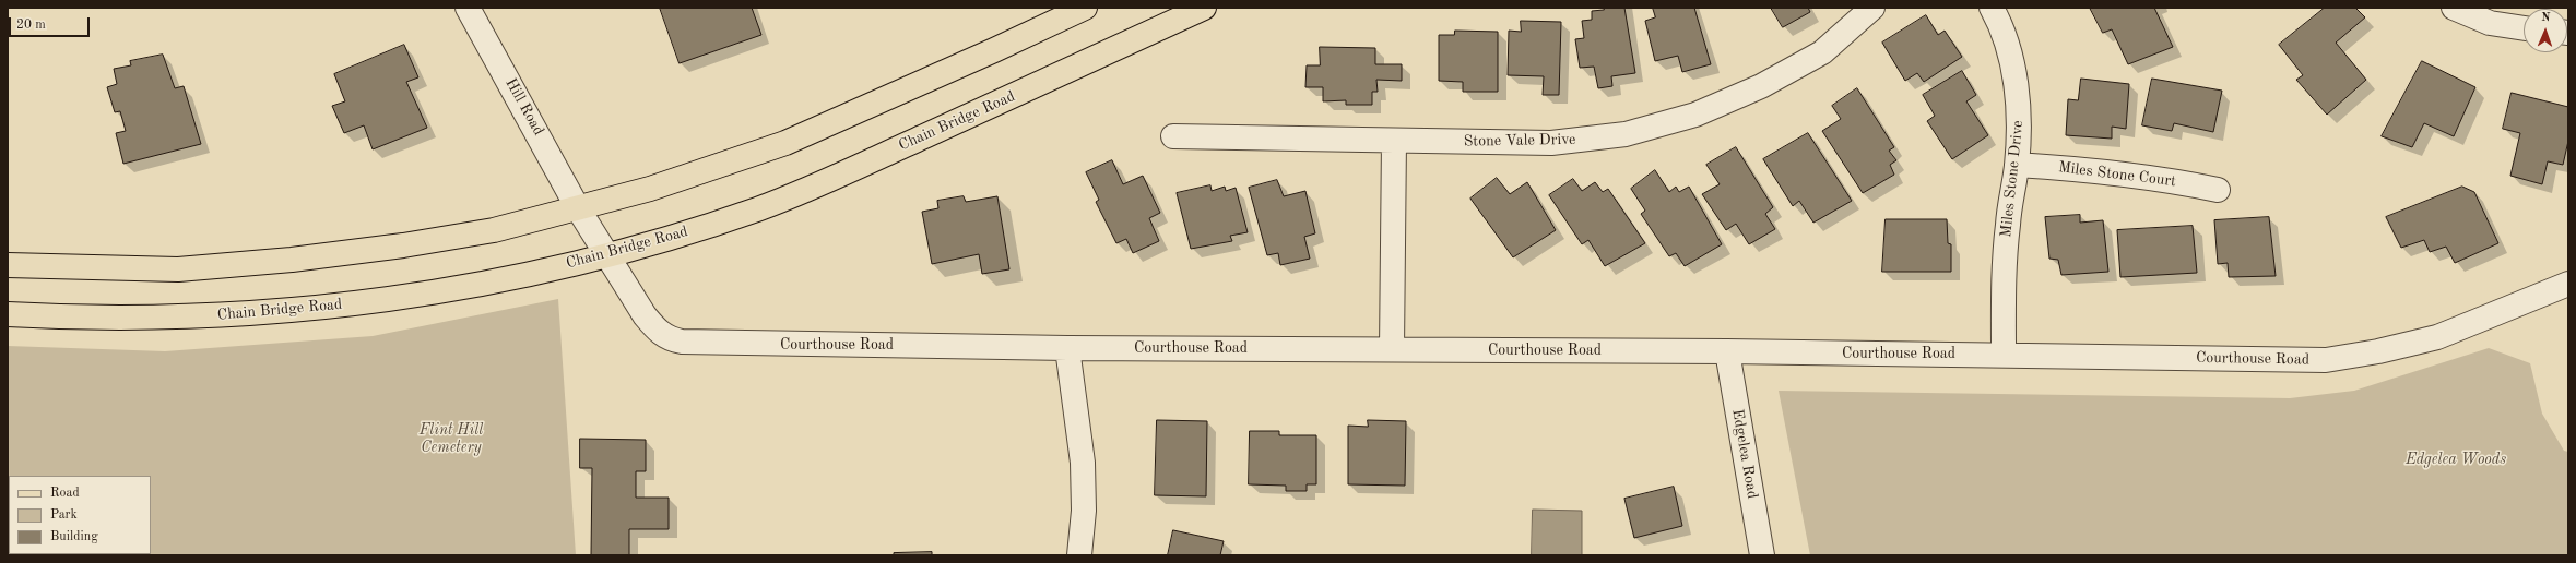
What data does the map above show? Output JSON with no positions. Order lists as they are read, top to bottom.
{
  "streets": {
    "main road": ["Chain Bridge Road"],
    "street": [
      "Hill Road",
      "Stone Vale Drive",
      "Miles Stone Court",
      "Miles Stone Drive",
      "Courthouse Road",
      "Edgelea Road"
    ]
  },
  "crossings": [
    ["Hill Road", "Courthouse Road"],
    ["Chain Bridge Road", "Courthouse Road"],
    ["Miles Stone Court", "Miles Stone Drive"],
    ["Miles Stone Drive", "Courthouse Road"],
    ["Courthouse Road", "Edgelea Road"]
  ],
  "parks": ["Flint Hill Cemetery", "Edgelea Woods"],
  "legend": ["Road", "Park", "Building"],
  "scale_bar": "20 m",
  "north": "top"
}
